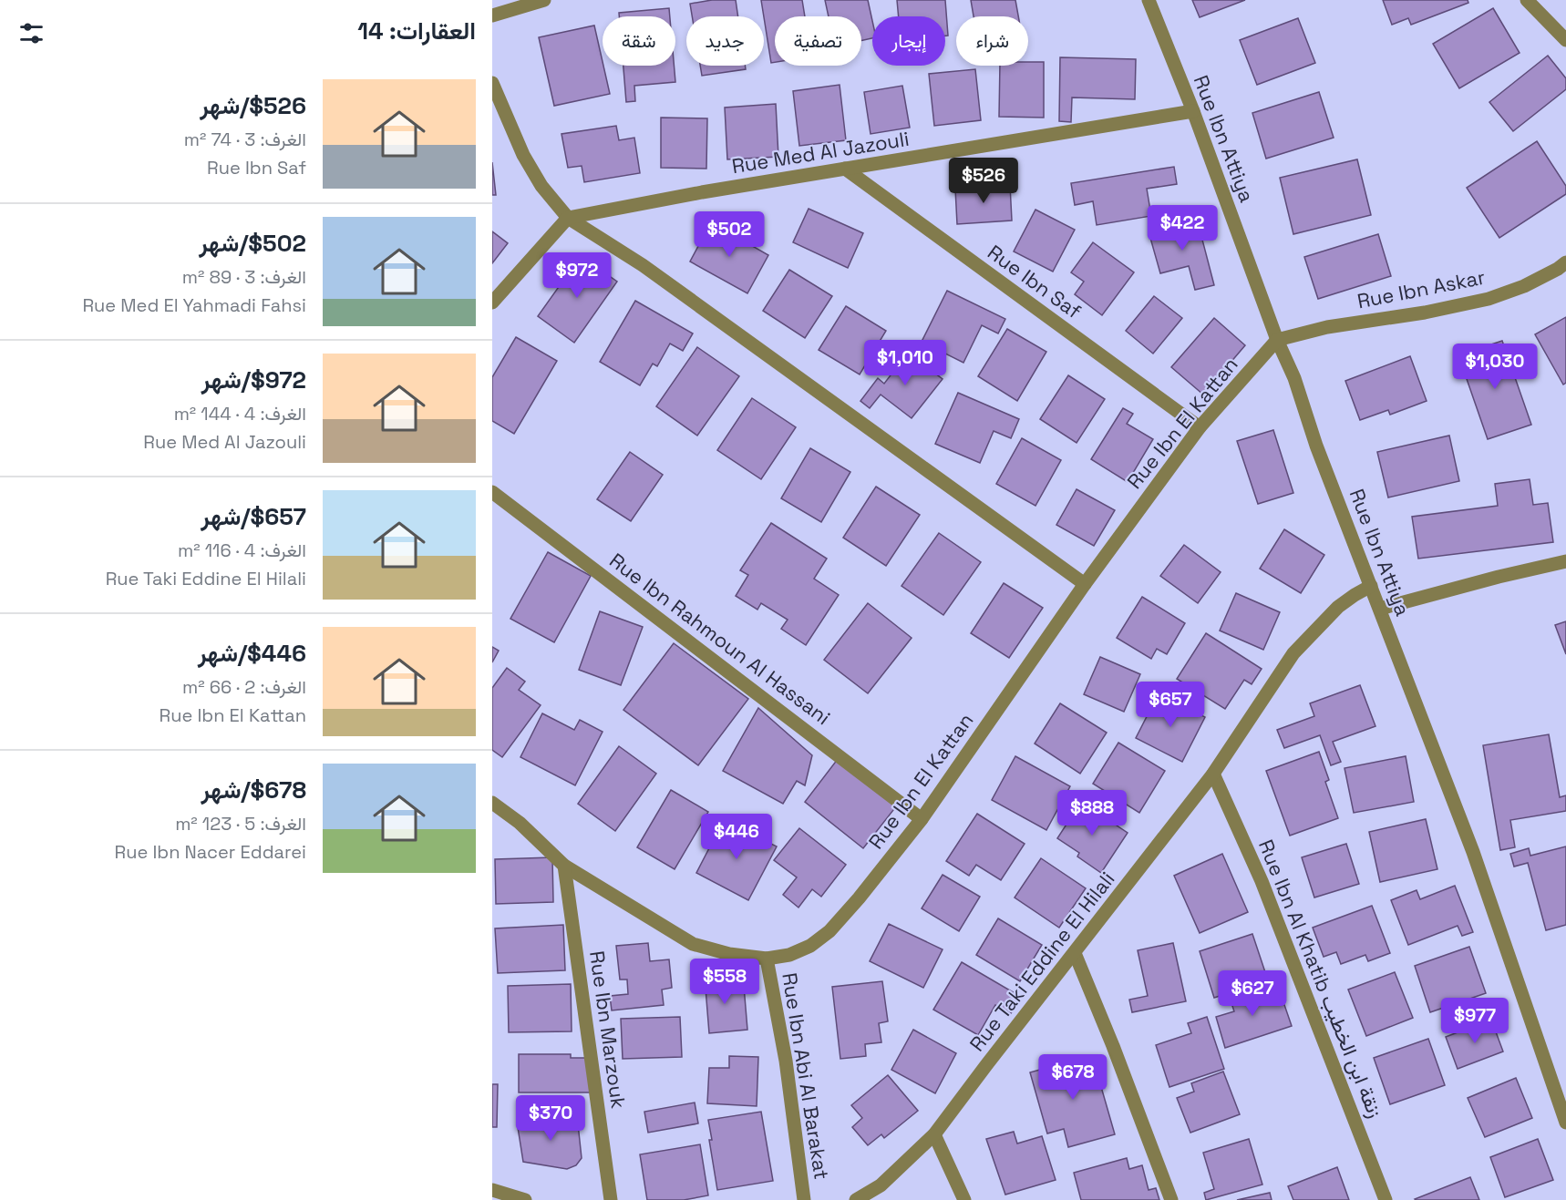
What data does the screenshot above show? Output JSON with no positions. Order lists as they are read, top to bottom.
{
  "streets": {
    "street": [
      "Rue Ibn Attiya",
      "Rue Med Al Jazouli",
      "Rue Ibn Saf",
      "Rue Ibn Askar",
      "Rue Ibn El Kattan",
      "Rue Ibn Rahmoun Al Hassani",
      "Rue Taki Eddine El Hilali",
      "Rue Ibn Al Khatib زنقة ابن الخطيب",
      "Rue Ibn Marzouk",
      "Rue Ibn Abi Al Barakat"
    ]
  },
  "crossings": [
    ["Rue Ibn Attiya", "Rue Med Al Jazouli"],
    ["Rue Ibn Attiya", "Rue Ibn Askar"],
    ["Rue Ibn Attiya", "Rue Ibn El Kattan"],
    ["Rue Ibn Attiya", "Rue Taki Eddine El Hilali"],
    ["Rue Med Al Jazouli", "Rue Ibn Saf"],
    ["Rue Ibn Saf", "Rue Ibn El Kattan"],
    ["Rue Ibn Askar", "Rue Ibn El Kattan"],
    ["Rue Ibn El Kattan", "Rue Ibn Rahmoun Al Hassani"],
    ["Rue Ibn El Kattan", "Rue Ibn Marzouk"],
    ["Rue Ibn El Kattan", "Rue Ibn Abi Al Barakat"],
    ["Rue Taki Eddine El Hilali", "Rue Ibn Al Khatib زنقة ابن الخطيب"]
  ],
  "page": {
    "heading": "العقارات: 14",
    "chip": [
      "شراء",
      "إيجار",
      "تصفية",
      "جديد",
      "شقة"
    ],
    "list": [
      {
        "name": "$526/شهر",
        "note": "الغرف: 3 · 74 m² · Rue Ibn Saf"
      },
      {
        "name": "$502/شهر",
        "note": "الغرف: 3 · 89 m² · Rue Med El Yahmadi Fahsi"
      },
      {
        "name": "$972/شهر",
        "note": "الغرف: 4 · 144 m² · Rue Med Al Jazouli"
      },
      {
        "name": "$657/شهر",
        "note": "الغرف: 4 · 116 m² · Rue Taki Eddine El Hilali"
      },
      {
        "name": "$446/شهر",
        "note": "الغرف: 2 · 66 m² · Rue Ibn El Kattan"
      },
      {
        "name": "$678/شهر",
        "note": "الغرف: 5 · 123 m² · Rue Ibn Nacer Eddarei"
      }
    ],
    "price": [
      "$526",
      "$422",
      "$502",
      "$972",
      "$1,010",
      "$1,030",
      "$657",
      "$888",
      "$446",
      "$558",
      "$627",
      "$977",
      "$678",
      "$370"
    ]
  }
}
